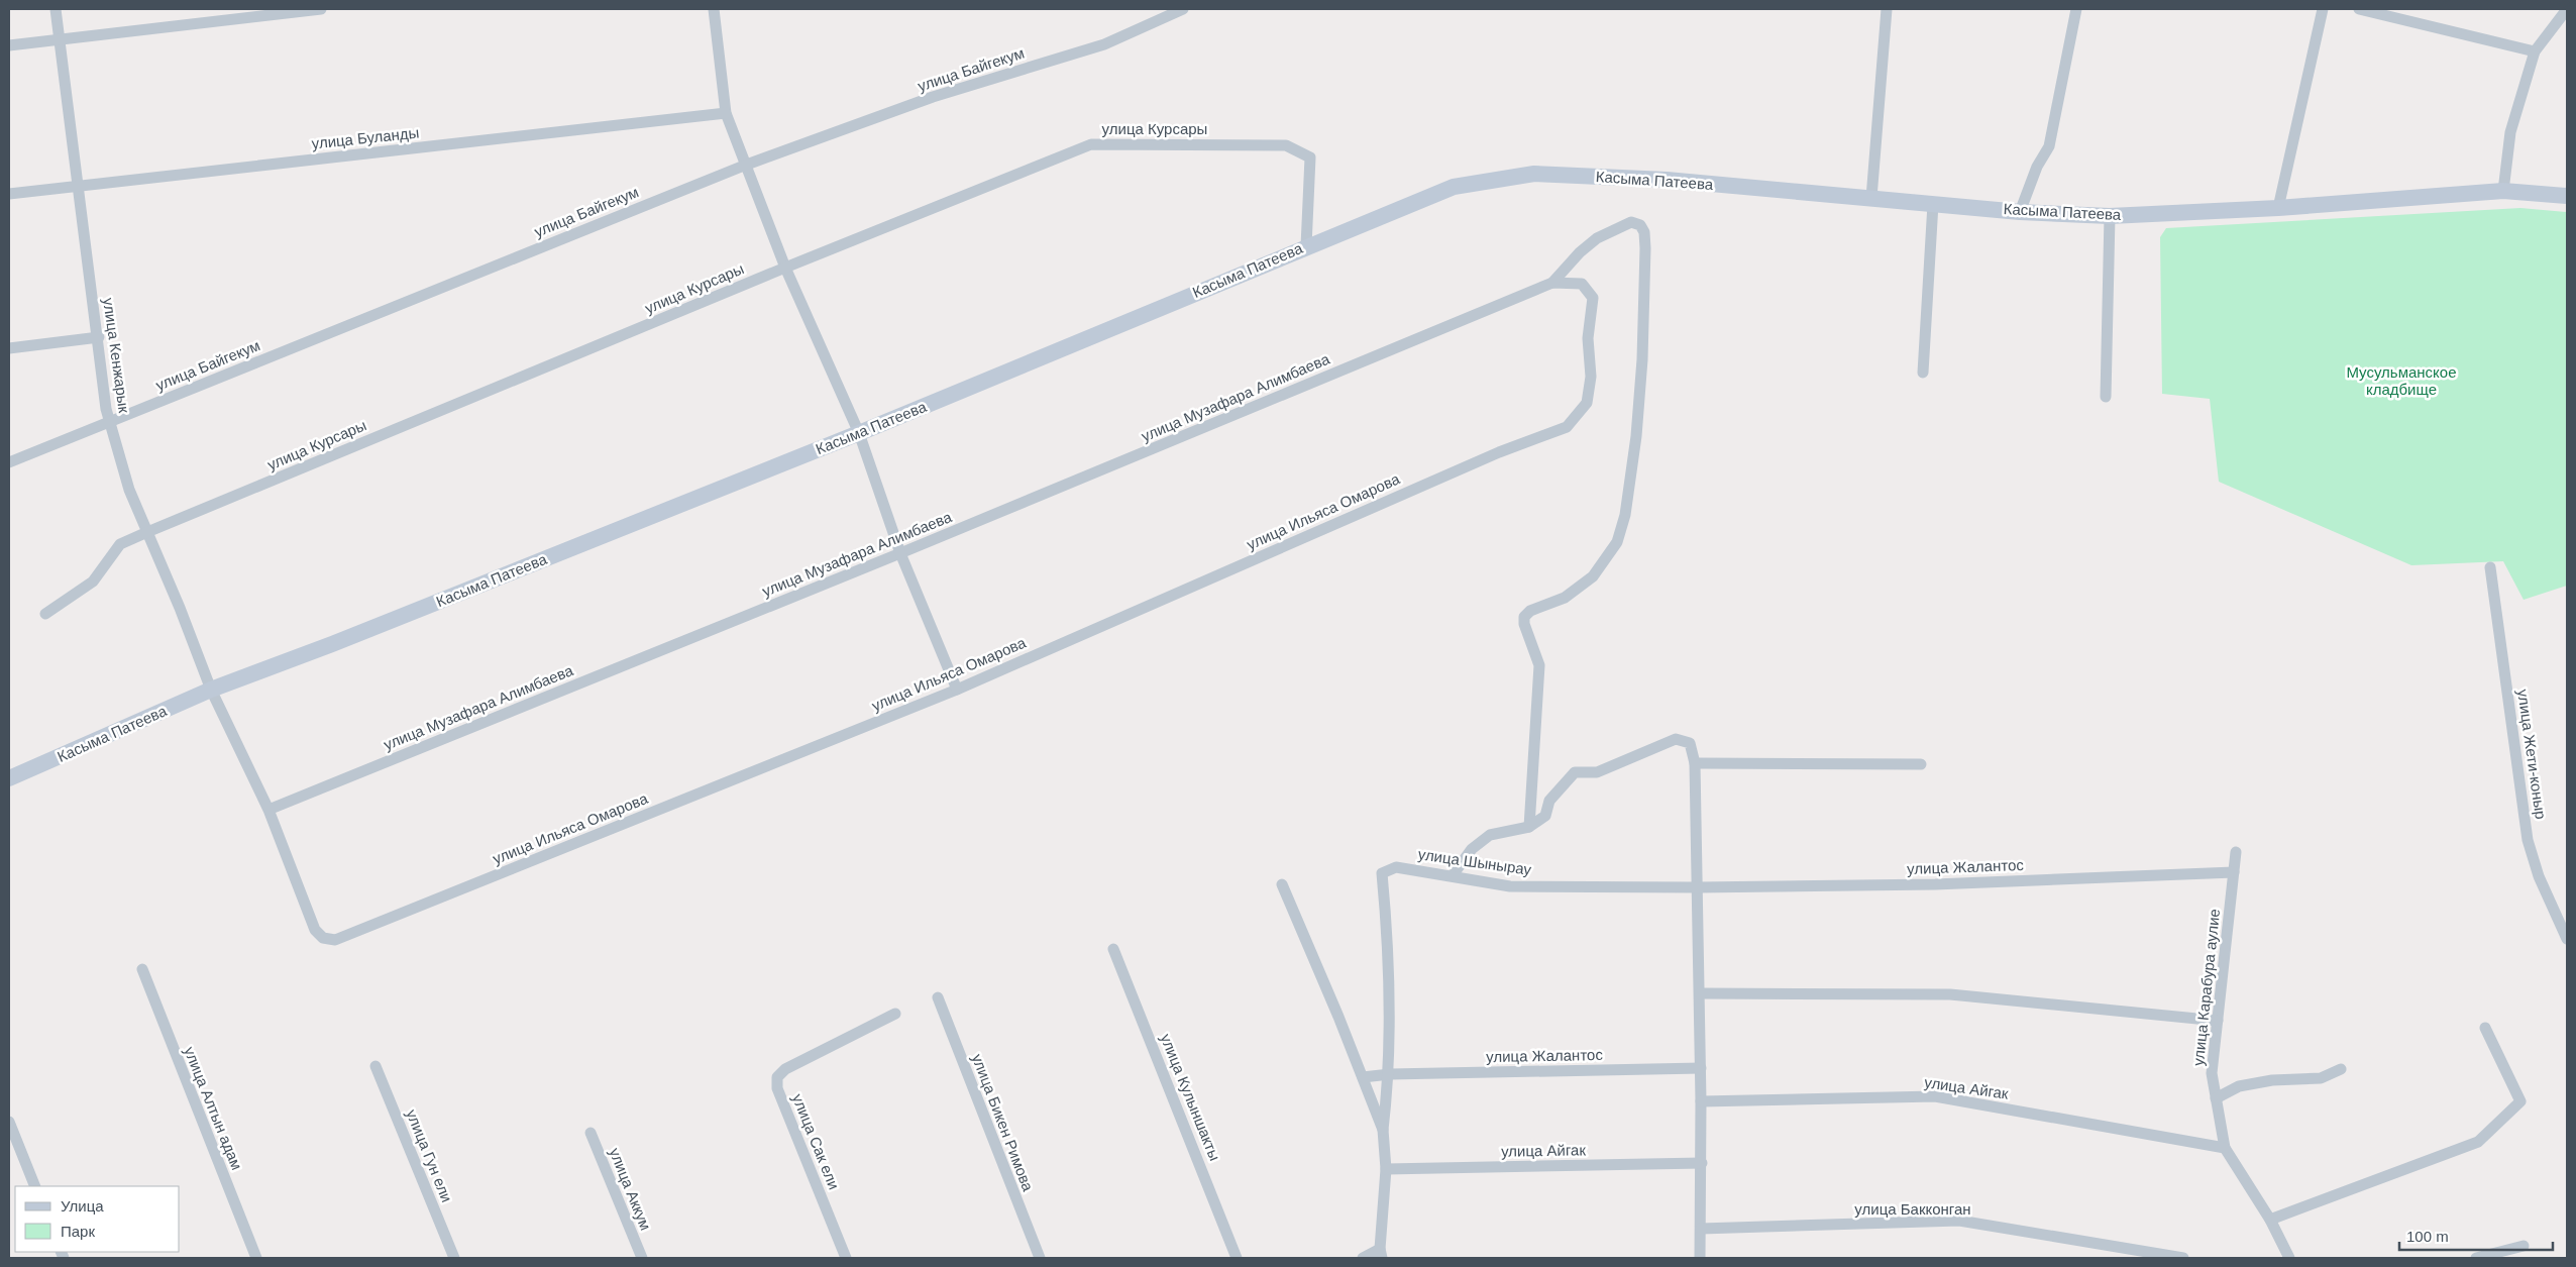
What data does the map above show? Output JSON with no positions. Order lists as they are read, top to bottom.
{
  "streets": {
    "main road": ["Касыма Патеева"],
    "street": [
      "улица Байгекум",
      "улица Курсары",
      "улица Буланды",
      "улица Кенжарык",
      "улица Музафара Алимбаева",
      "улица Ильяса Омарова",
      "улица Жети-коныр",
      "улица Шынырау",
      "улица Жалантос",
      "улица Карабура аулие",
      "улица Айгак",
      "улица Кулыншакты",
      "улица Алтын адам",
      "улица Бикен Римова",
      "улица Сак ели",
      "улица Гун ели",
      "улица Аккум",
      "улица Бакконган"
    ]
  },
  "crossings": [
    ["улица Байгекум", "улица Кенжарык"],
    ["улица Курсары", "Касыма Патеева"],
    ["улица Курсары", "улица Кенжарык"],
    ["улица Буланды", "улица Кенжарык"],
    ["Касыма Патеева", "улица Кенжарык"],
    ["улица Музафара Алимбаева", "улица Ильяса Омарова"],
    ["улица Шынырау", "улица Жалантос"],
    ["улица Жалантос", "улица Карабура аулие"],
    ["улица Карабура аулие", "улица Айгак"]
  ],
  "parks": ["Мусульманское кладбище"],
  "legend": ["Улица", "Парк"],
  "scale_bar": "100 m"
}
